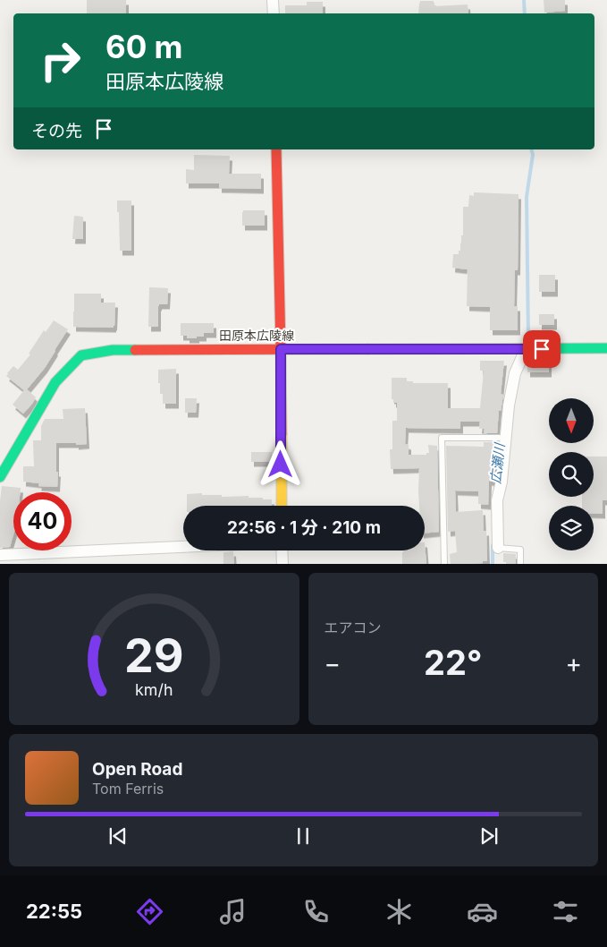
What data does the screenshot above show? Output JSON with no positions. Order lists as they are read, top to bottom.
{
  "streets": {
    "main road": ["田原本広陵線"]
  },
  "water": ["広瀬川"],
  "north": "bottom",
  "page": {
    "turn": ["60 m", "田原本広陵線"],
    "then": "その先",
    "limit": "40",
    "trip": "22:56 · 1 分 · 210 m",
    "tile": "エアコン",
    "heat": ["−", "22°", "+"],
    "song": ["Open Road", "Tom Ferris"],
    "tabs": "22:55",
    "gauge": ["29", "km/h"]
  }
}
